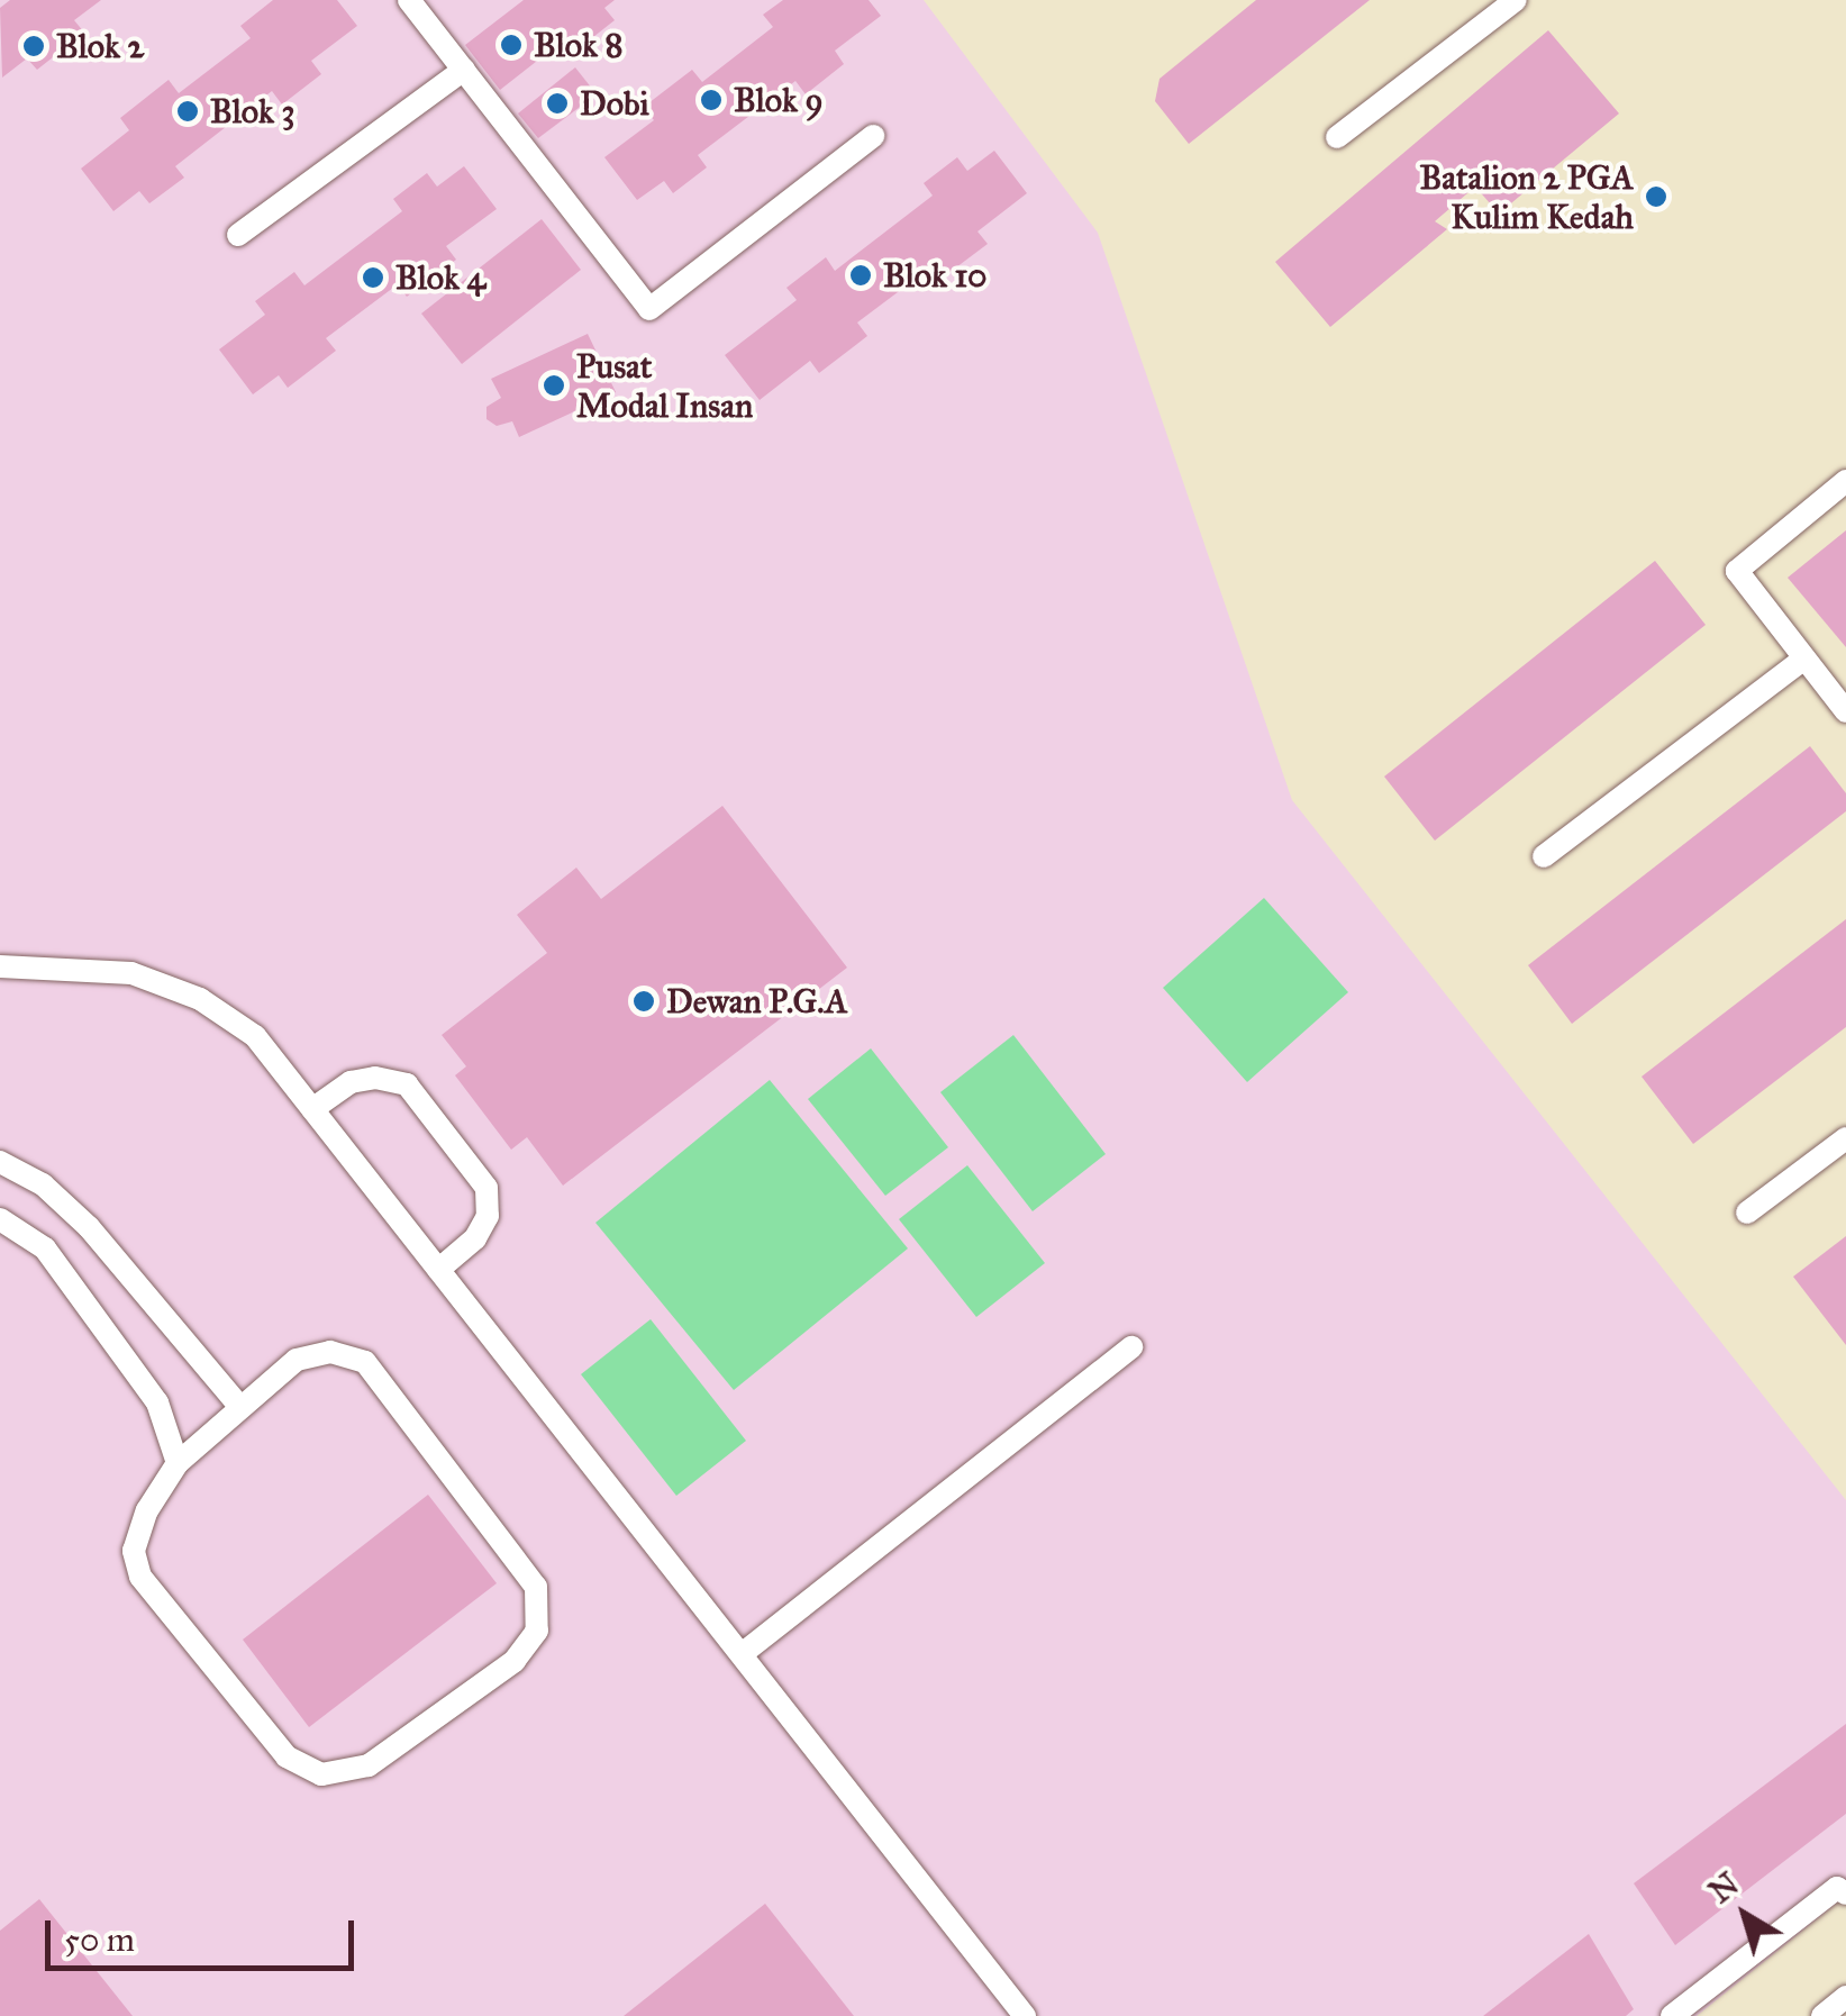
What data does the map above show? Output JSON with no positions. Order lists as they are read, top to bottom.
{
  "places": [
    "Blok 8",
    "Blok 2",
    "Blok 9",
    "Dobi",
    "Blok 3",
    "Batalion 2 PGA Kulim Kedah",
    "Blok 10",
    "Blok 4",
    "Pusat Modal Insan",
    "Dewan P.G.A"
  ],
  "scale_bar": "50 m",
  "north": "top left"
}
